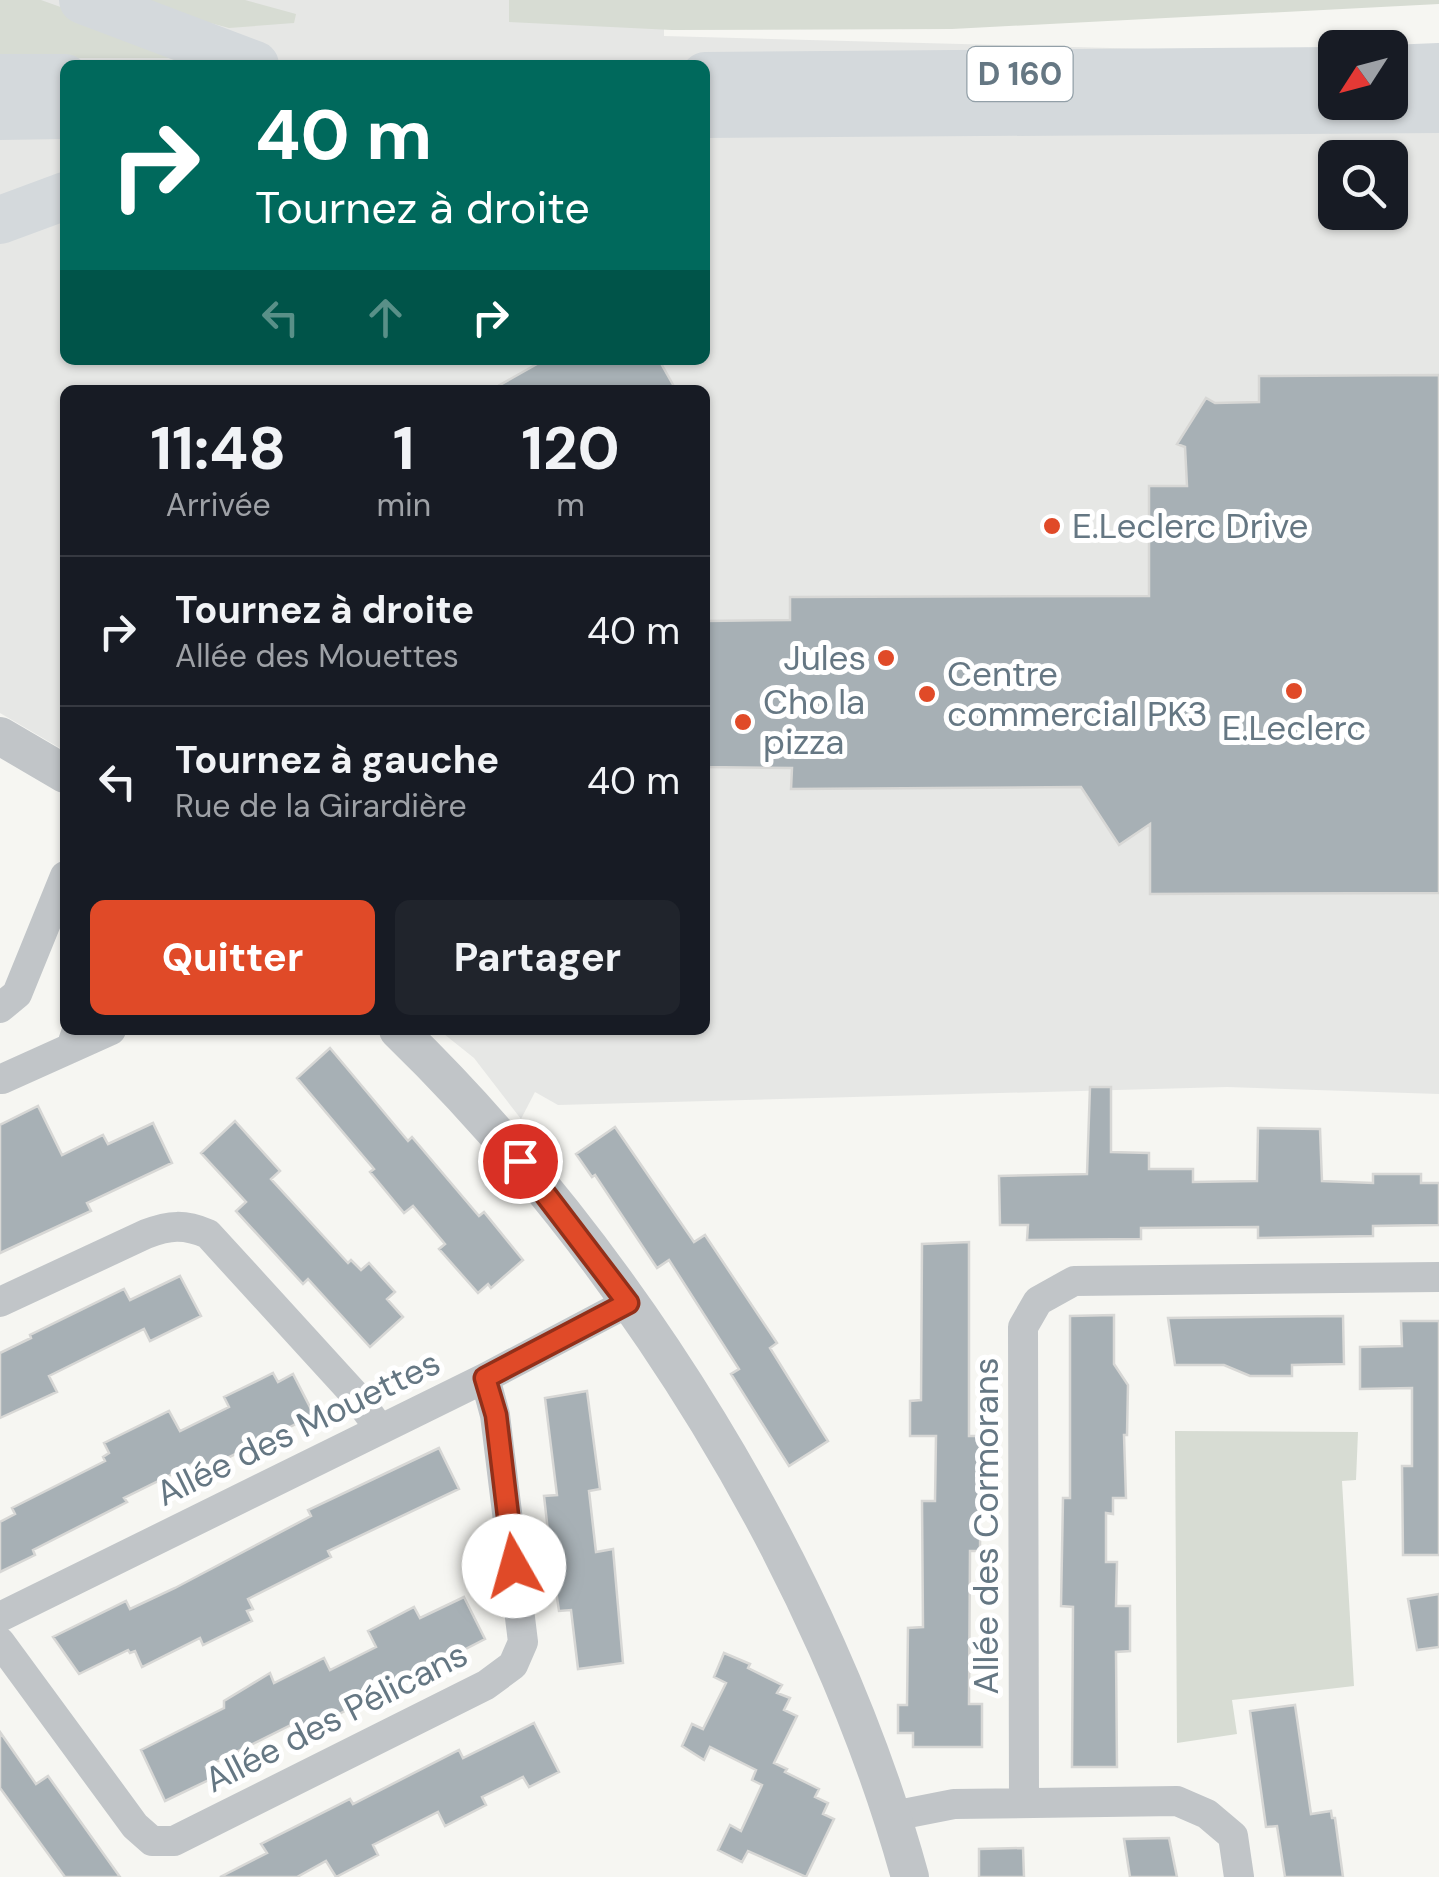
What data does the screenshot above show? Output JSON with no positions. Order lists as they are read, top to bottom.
{
  "streets": {
    "main road": ["D 160"],
    "street": ["Allée des Mouettes", "Allée des Cormorans", "Allée des Pélicans"]
  },
  "crossings": [
    ["Allée des Mouettes", "Allée des Pélicans"]
  ],
  "places": [
    "E.Leclerc Drive",
    "Jules",
    "E.Leclerc",
    "Centre commercial PK3",
    "Cho la pizza"
  ],
  "north": "bottom left",
  "page": {
    "turn": ["40 m", "Tournez à droite"],
    "eta": [
      "11:48",
      "Arrivée",
      "1",
      "min",
      "120",
      "m"
    ],
    "list": [
      {
        "name": "Tournez à droite",
        "note": "Allée des Mouettes",
        "value": "40 m"
      },
      {
        "name": "Tournez à gauche",
        "note": "Rue de la Girardière",
        "value": "40 m"
      }
    ],
    "buttons": ["Quitter", "Partager"]
  }
}
